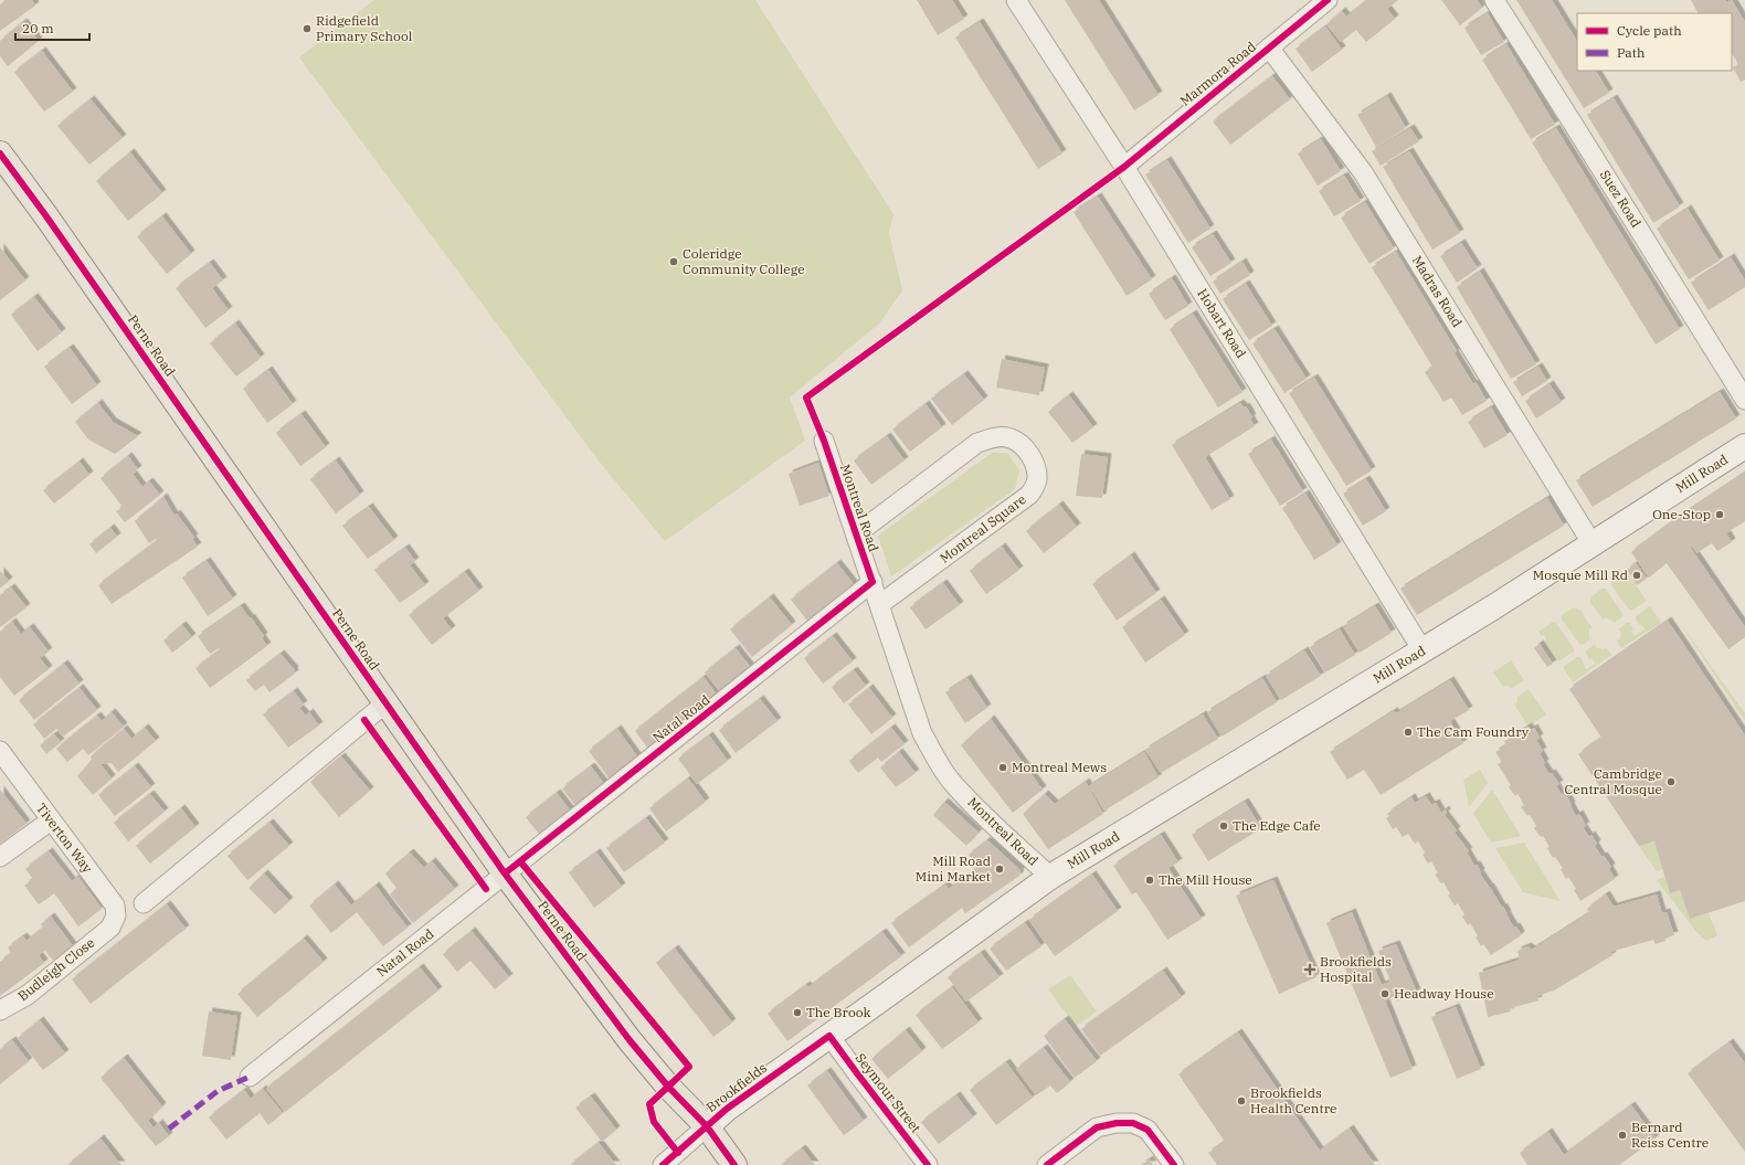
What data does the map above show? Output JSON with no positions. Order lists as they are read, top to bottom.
{
  "streets": {
    "main road": ["Perne Road"],
    "street": [
      "Marmora Road",
      "Suez Road",
      "Madras Road",
      "Hobart Road",
      "Mill Road",
      "Montreal Road",
      "Montreal Square",
      "Natal Road",
      "Tiverton Way",
      "Budleigh Close",
      "Brookfields",
      "Seymour Street"
    ]
  },
  "crossings": [
    ["Marmora Road", "Madras Road"],
    ["Marmora Road", "Hobart Road"],
    ["Madras Road", "Mill Road"],
    ["Hobart Road", "Mill Road"],
    ["Perne Road", "Natal Road"],
    ["Perne Road", "Brookfields"],
    ["Mill Road", "Montreal Road"],
    ["Mill Road", "Brookfields"],
    ["Montreal Road", "Montreal Square"],
    ["Montreal Road", "Natal Road"],
    ["Montreal Road", "Brookfields"],
    ["Tiverton Way", "Budleigh Close"],
    ["Brookfields", "Seymour Street"]
  ],
  "places": {
    "other": [
      "Ridgefield Primary School",
      "Coleridge Community College",
      "One-Stop",
      "Mosque Mill Rd",
      "The Cam Foundry",
      "Montreal Mews",
      "Cambridge Central Mosque",
      "The Edge Cafe",
      "Mill Road Mini Market",
      "The Mill House",
      "Headway House",
      "The Brook",
      "Brookfields Health Centre",
      "Bernard Reiss Centre"
    ],
    "health": ["Brookfields Hospital"]
  },
  "legend": ["Cycle path", "Path"],
  "scale_bar": "20 m"
}
